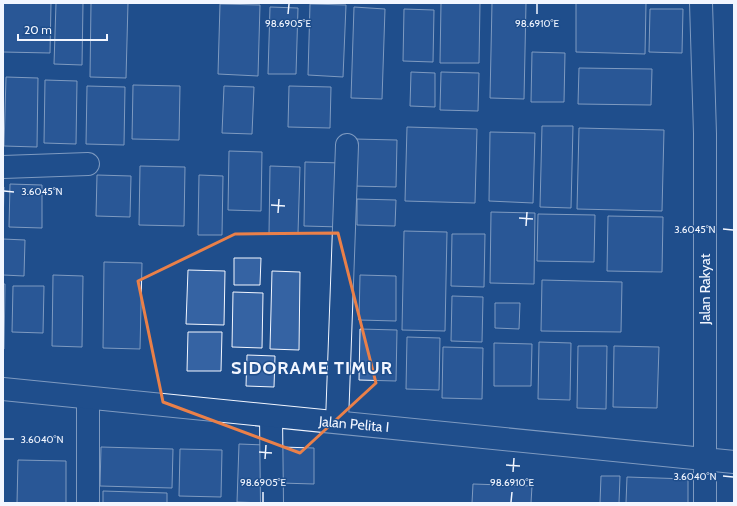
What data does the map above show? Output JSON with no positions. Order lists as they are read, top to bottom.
{
  "streets": {
    "street": ["Jalan Rakyat", "Jalan Pelita I"]
  },
  "crossings": [
    ["Jalan Rakyat", "Jalan Pelita I"]
  ],
  "districts": ["SIDORAME TIMUR"],
  "scale_bar": "20 m",
  "coordinates": [
    "98.6905°E",
    "98.6910°E",
    "3.6045°N",
    "3.6040°N"
  ]
}
